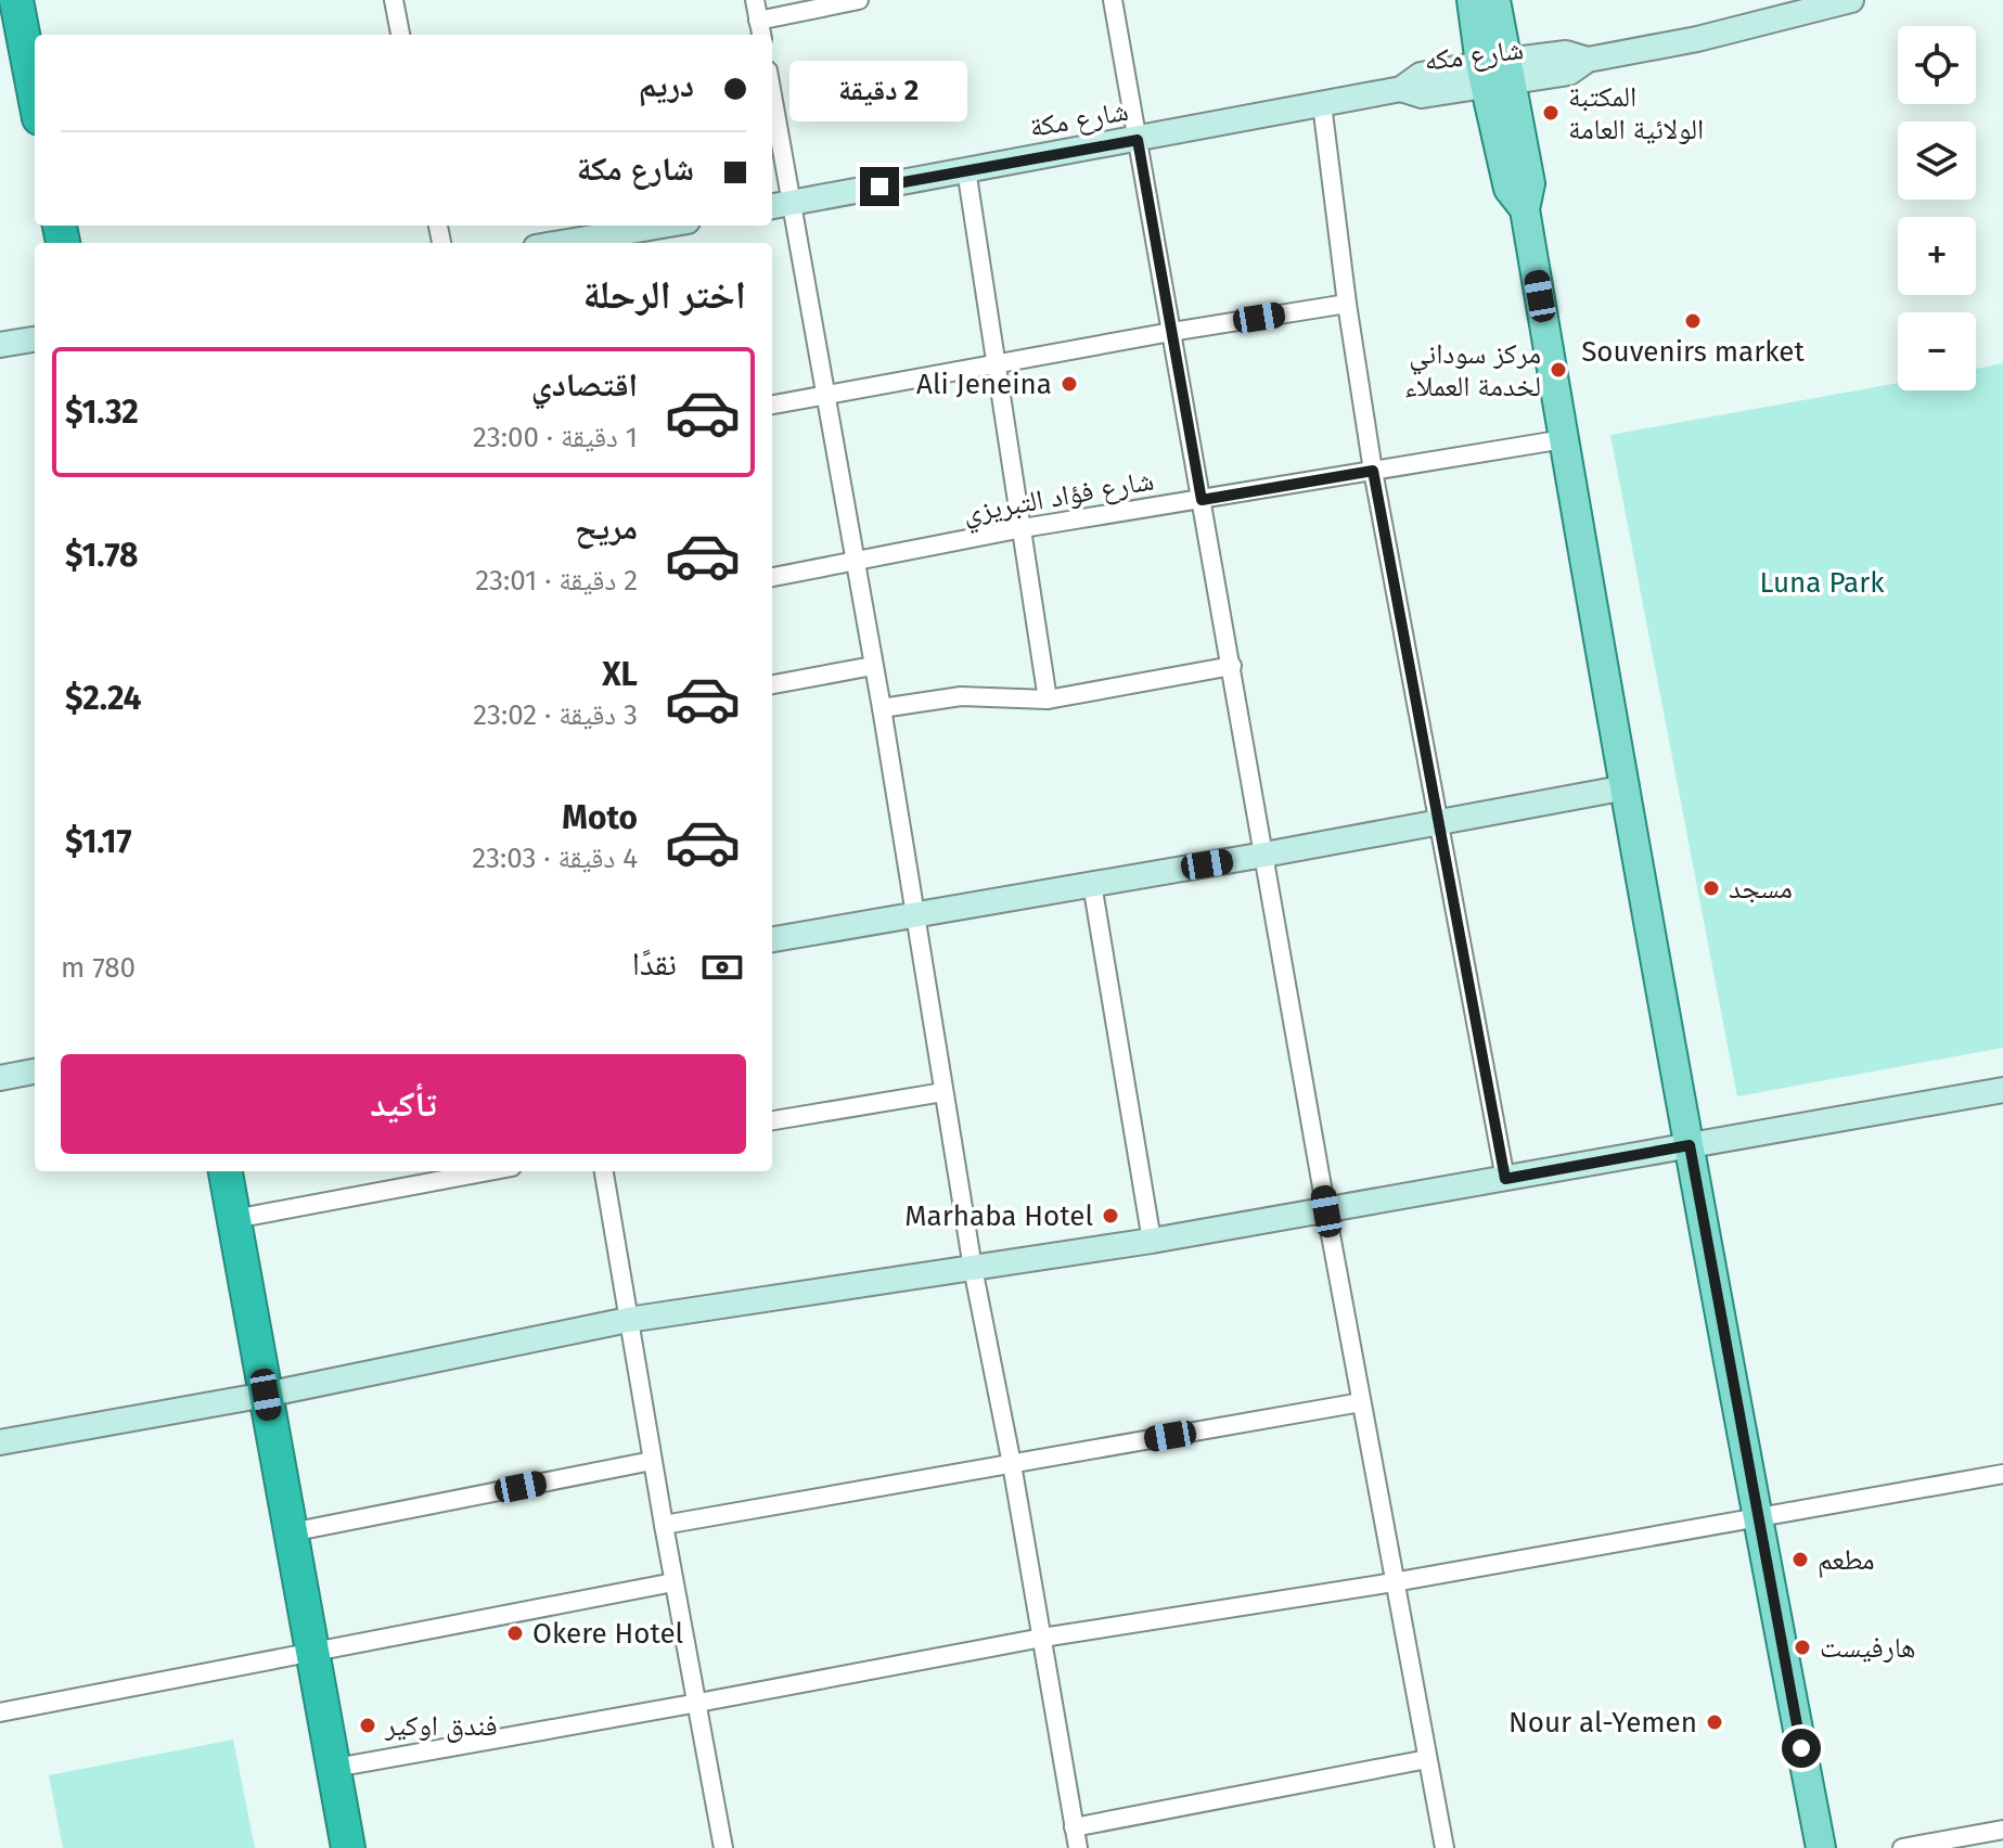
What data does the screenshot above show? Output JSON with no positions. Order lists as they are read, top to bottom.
{
  "streets": {
    "street": ["شارع مكه", "شارع مكة", "شارع فؤاد التبريزي"]
  },
  "crossings": [
    ["شارع مكه", "شارع مكة"]
  ],
  "parks": ["Luna Park"],
  "places": [
    "المكتبة الولائية العامة",
    "Souvenirs market",
    "مركز سوداني لخدمة العملاء",
    "Ali Jeneina",
    "مسجد",
    "Marhaba Hotel",
    "مطعم",
    "Okere Hotel",
    "هارفيست",
    "Nour al-Yemen",
    "فندق اوكير"
  ],
  "page": {
    "map_buttons": ["+", "−"],
    "banner": ["دريم", "شارع مكة"],
    "bubble": "2 دقيقة",
    "heading": "اختر الرحلة",
    "list": [
      {
        "name": "اقتصادي",
        "note": "1 دقيقة · 23:00",
        "value": "$1.32"
      },
      {
        "name": "مريح",
        "note": "2 دقيقة · 23:01",
        "value": "$1.78"
      },
      {
        "name": "XL",
        "note": "3 دقيقة · 23:02",
        "value": "$2.24"
      },
      {
        "name": "Moto",
        "note": "4 دقيقة · 23:03",
        "value": "$1.17"
      }
    ],
    "pay": ["نقدًا", "780 m"],
    "buttons": "تأكيد"
  }
}
